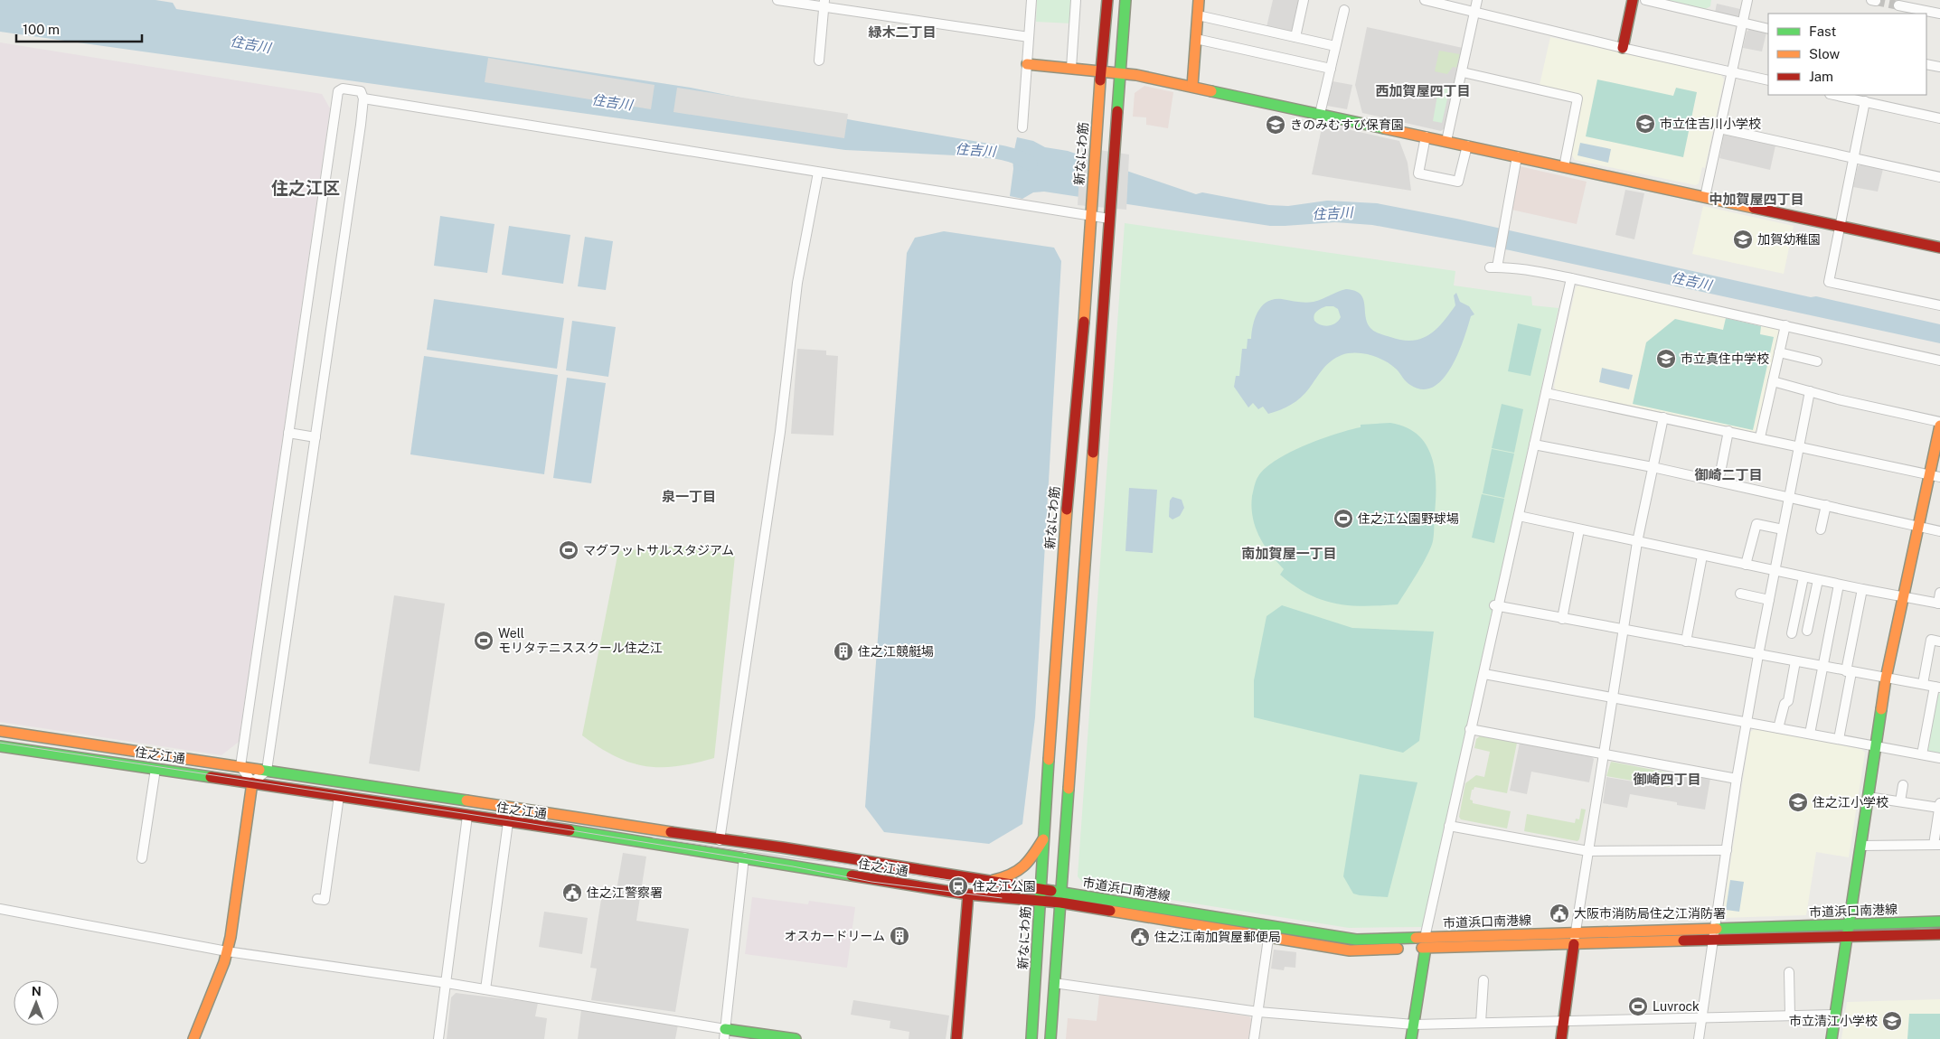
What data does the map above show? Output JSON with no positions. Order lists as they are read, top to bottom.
{
  "streets": {
    "main road": ["新なにわ筋", "住之江通", "市道浜口南港線"]
  },
  "crossings": [
    ["新なにわ筋", "住之江通"],
    ["新なにわ筋", "市道浜口南港線"],
    ["住之江通", "市道浜口南港線"]
  ],
  "districts": [
    "緑木二丁目",
    "西加賀屋四丁目",
    "住之江区",
    "中加賀屋四丁目",
    "御崎二丁目",
    "泉一丁目",
    "南加賀屋一丁目",
    "御崎四丁目"
  ],
  "water": ["住吉川"],
  "places": {
    "school or university": [
      "市立住吉川小学校",
      "きのみむすび保育園",
      "加賀幼稚園",
      "市立真住中学校",
      "住之江小学校",
      "市立清江小学校"
    ],
    "sports": [
      "住之江公園野球場",
      "マグフットサルスタジアム",
      "Well モリタテニススクール住之江",
      "Luvrock"
    ],
    "building": ["住之江競艇場", "オスカードリーム"],
    "station": ["住之江公園"],
    "public building": ["住之江警察署", "大阪市消防局住之江消防署", "住之江南加賀屋郵便局"]
  },
  "legend": ["Fast", "Slow", "Jam"],
  "scale_bar": "100 m",
  "north": "top"
}
